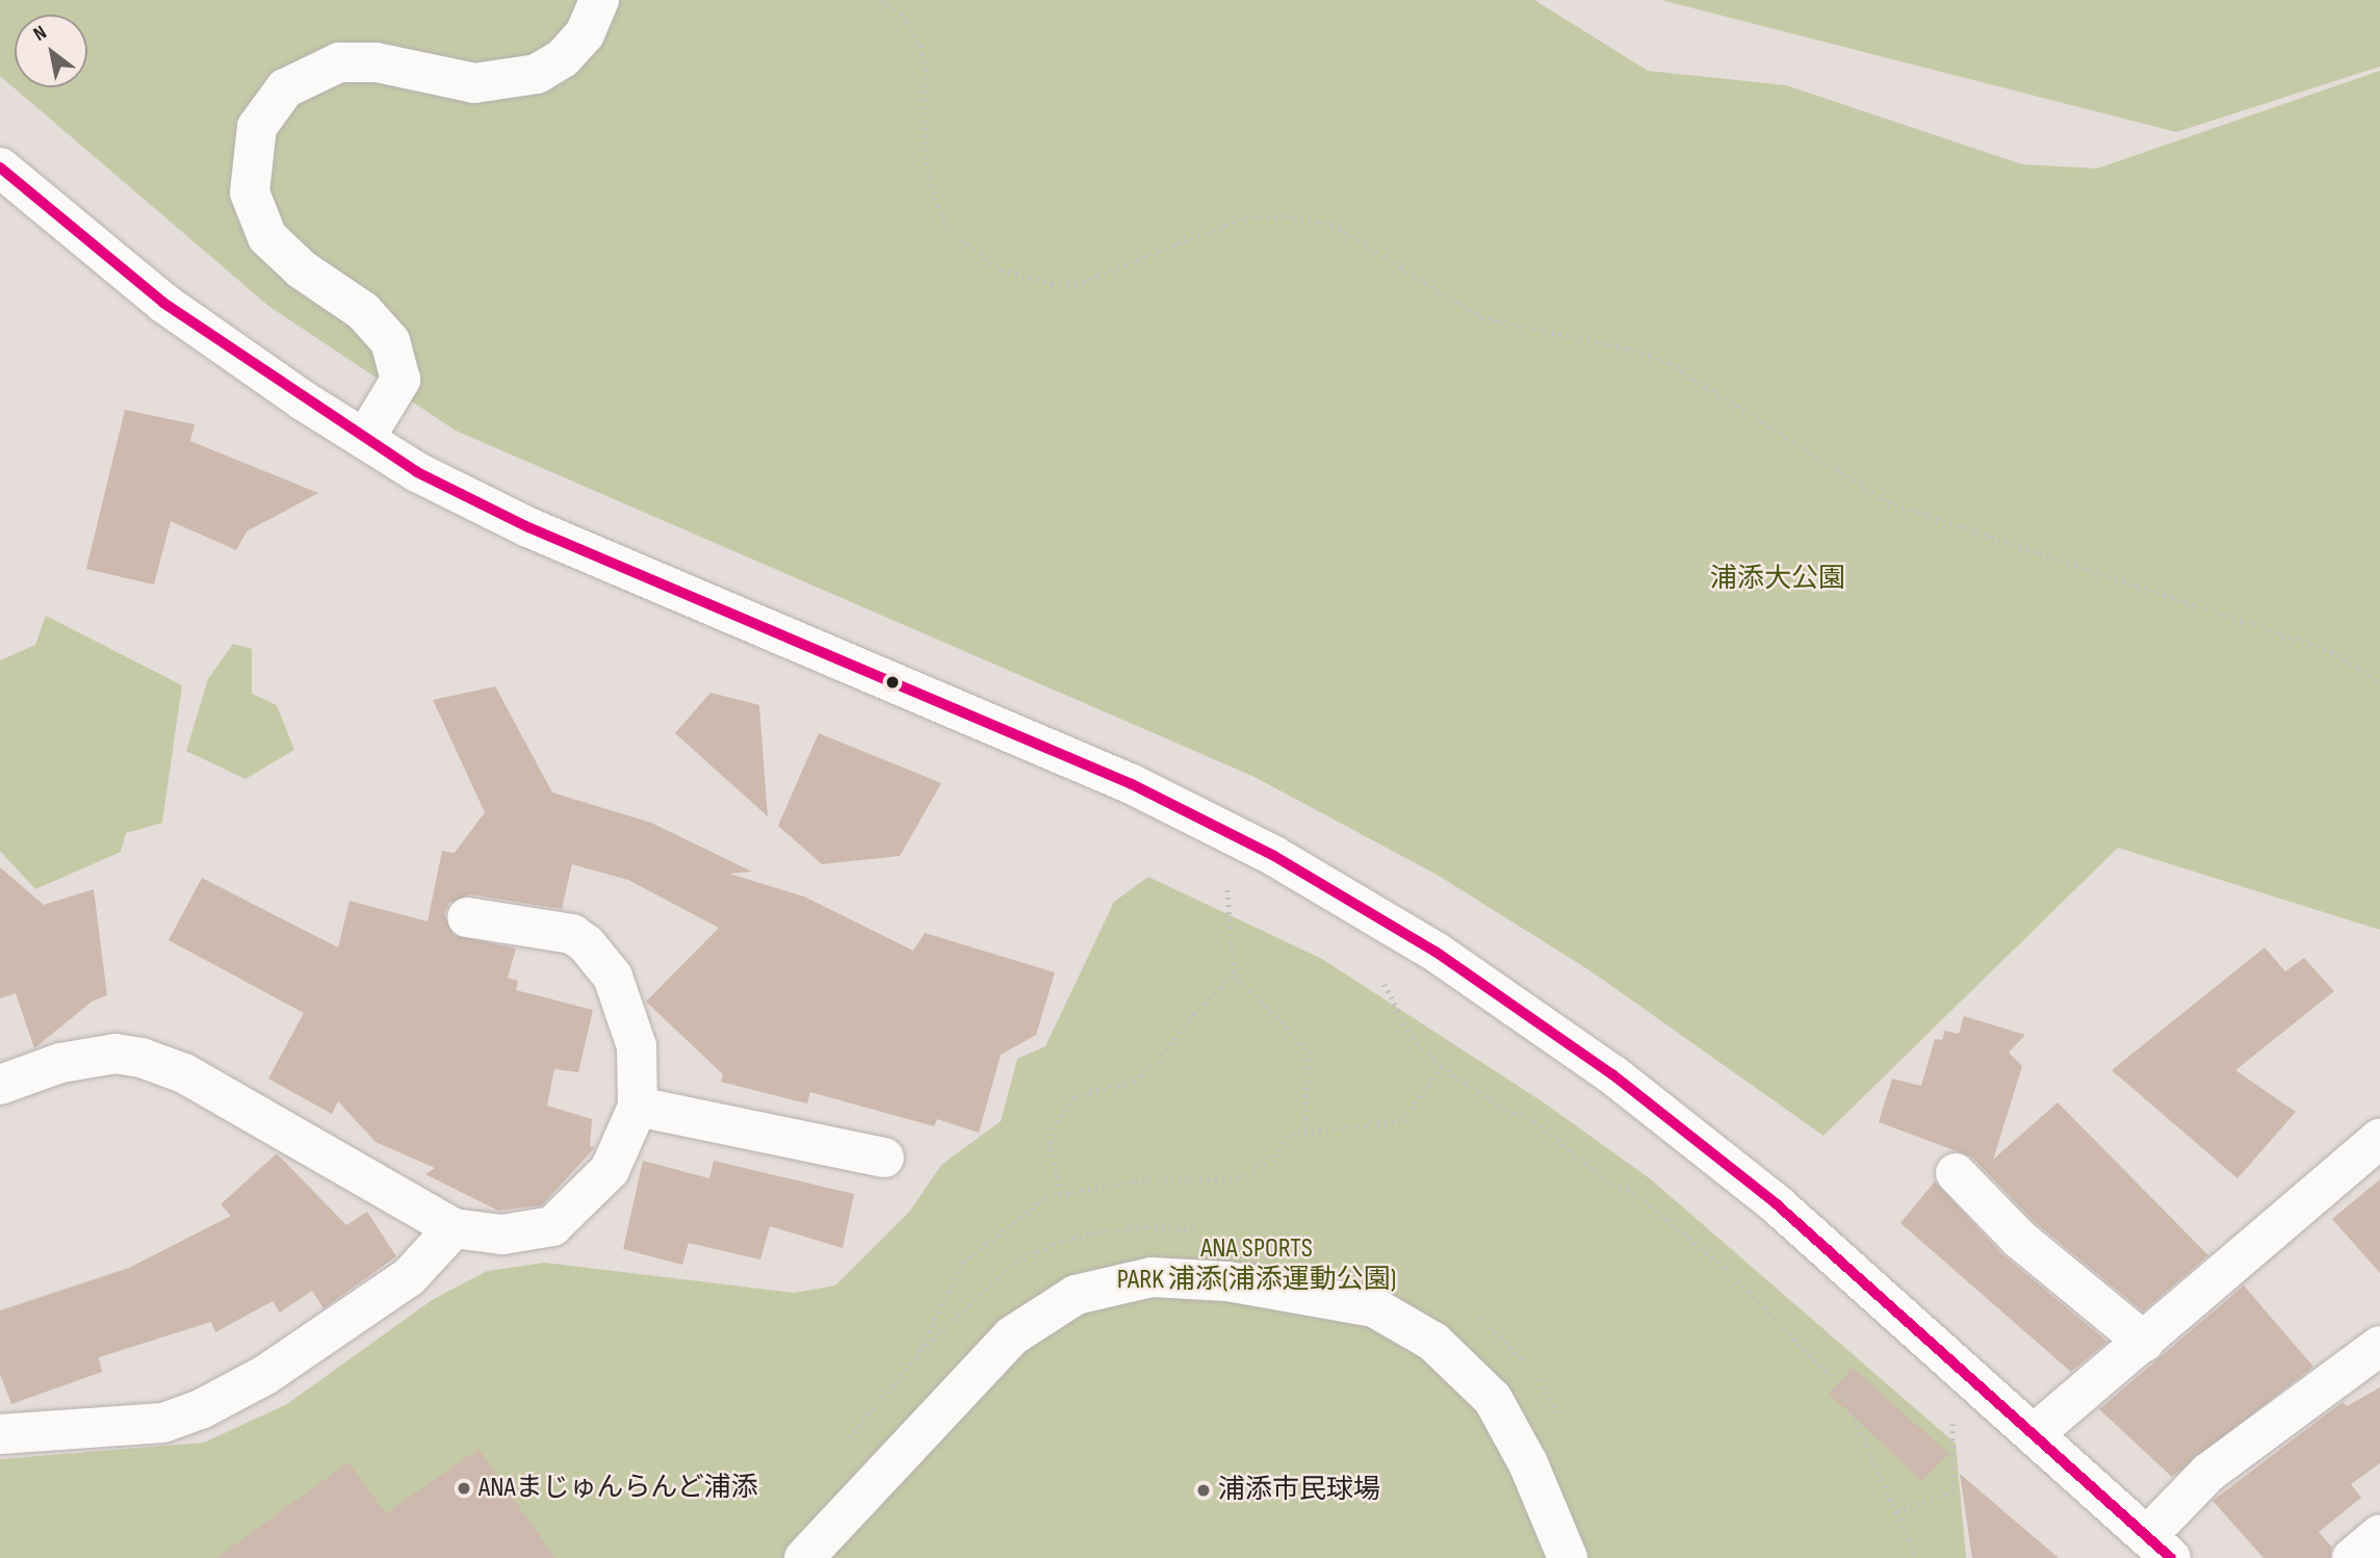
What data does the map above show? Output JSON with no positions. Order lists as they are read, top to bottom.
{
  "parks": ["浦添大公園", "ANA SPORTS PARK 浦添(浦添運動公園)"],
  "places": ["ANAまじゅんらんど浦添", "浦添市民球場"],
  "north": "top left"
}
